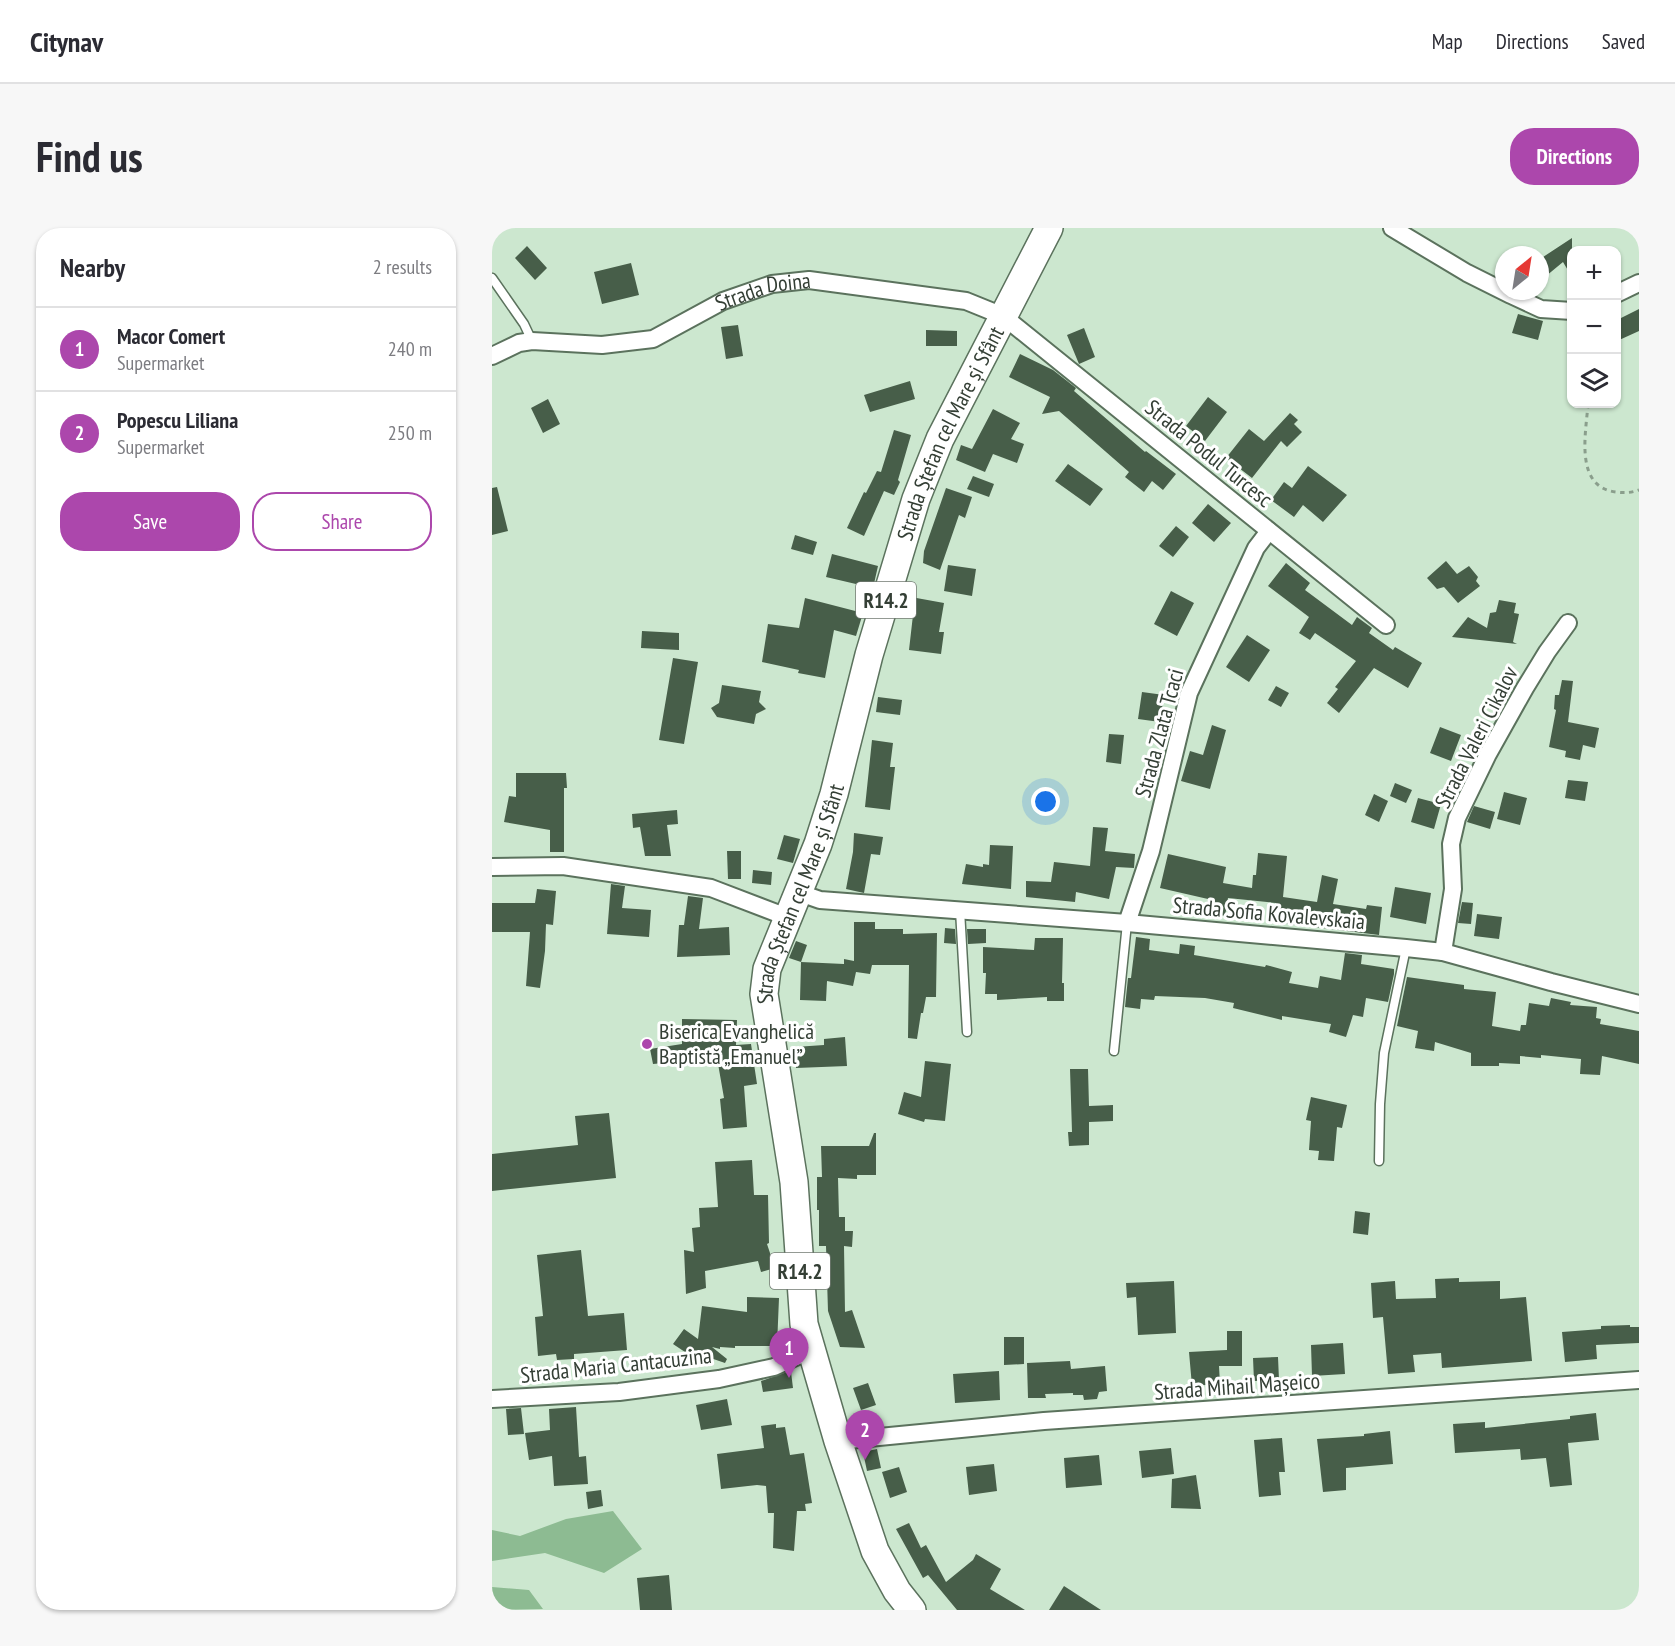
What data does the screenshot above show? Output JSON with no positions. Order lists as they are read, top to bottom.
{
  "streets": {
    "main road": ["Strada Ștefan cel Mare și Sfânt", "R14.2"],
    "street": [
      "Strada Doina",
      "Strada Podul Turcesc",
      "Strada Zlata Tcaci",
      "Strada Valeri Cikalov",
      "Strada Sofia Kovalevskaia",
      "Strada Maria Cantacuzina",
      "Strada Mihail Mașeico"
    ]
  },
  "crossings": [
    ["Strada Doina", "Strada Ștefan cel Mare și Sfânt"],
    ["Strada Doina", "Strada Podul Turcesc"],
    ["Strada Doina", "R14.2"],
    ["Strada Ștefan cel Mare și Sfânt", "Strada Podul Turcesc"],
    ["Strada Ștefan cel Mare și Sfânt", "R14.2"],
    ["Strada Ștefan cel Mare și Sfânt", "Strada Sofia Kovalevskaia"],
    ["Strada Ștefan cel Mare și Sfânt", "Strada Maria Cantacuzina"],
    ["Strada Ștefan cel Mare și Sfânt", "Strada Mihail Mașeico"],
    ["Strada Podul Turcesc", "R14.2"],
    ["Strada Podul Turcesc", "Strada Zlata Tcaci"],
    ["Strada Zlata Tcaci", "Strada Sofia Kovalevskaia"],
    ["Strada Valeri Cikalov", "Strada Sofia Kovalevskaia"]
  ],
  "places": ["Biserica Evanghelică Baptistă „Emanuel”"],
  "north": "top right",
  "page": {
    "header": "Citynav",
    "nav": ["Map", "Directions", "Saved"],
    "buttons": [
      "Directions",
      ["Save", "Share"]
    ],
    "title": "Find us",
    "heading": ["Nearby", "2 results"],
    "map_buttons": ["+", "−"],
    "list": [
      {
        "mark": "1",
        "name": "Macor Comert",
        "note": "Supermarket",
        "value": "240 m"
      },
      {
        "mark": "2",
        "name": "Popescu Liliana",
        "note": "Supermarket",
        "value": "250 m"
      }
    ],
    "pins": ["1", "2"]
  }
}
